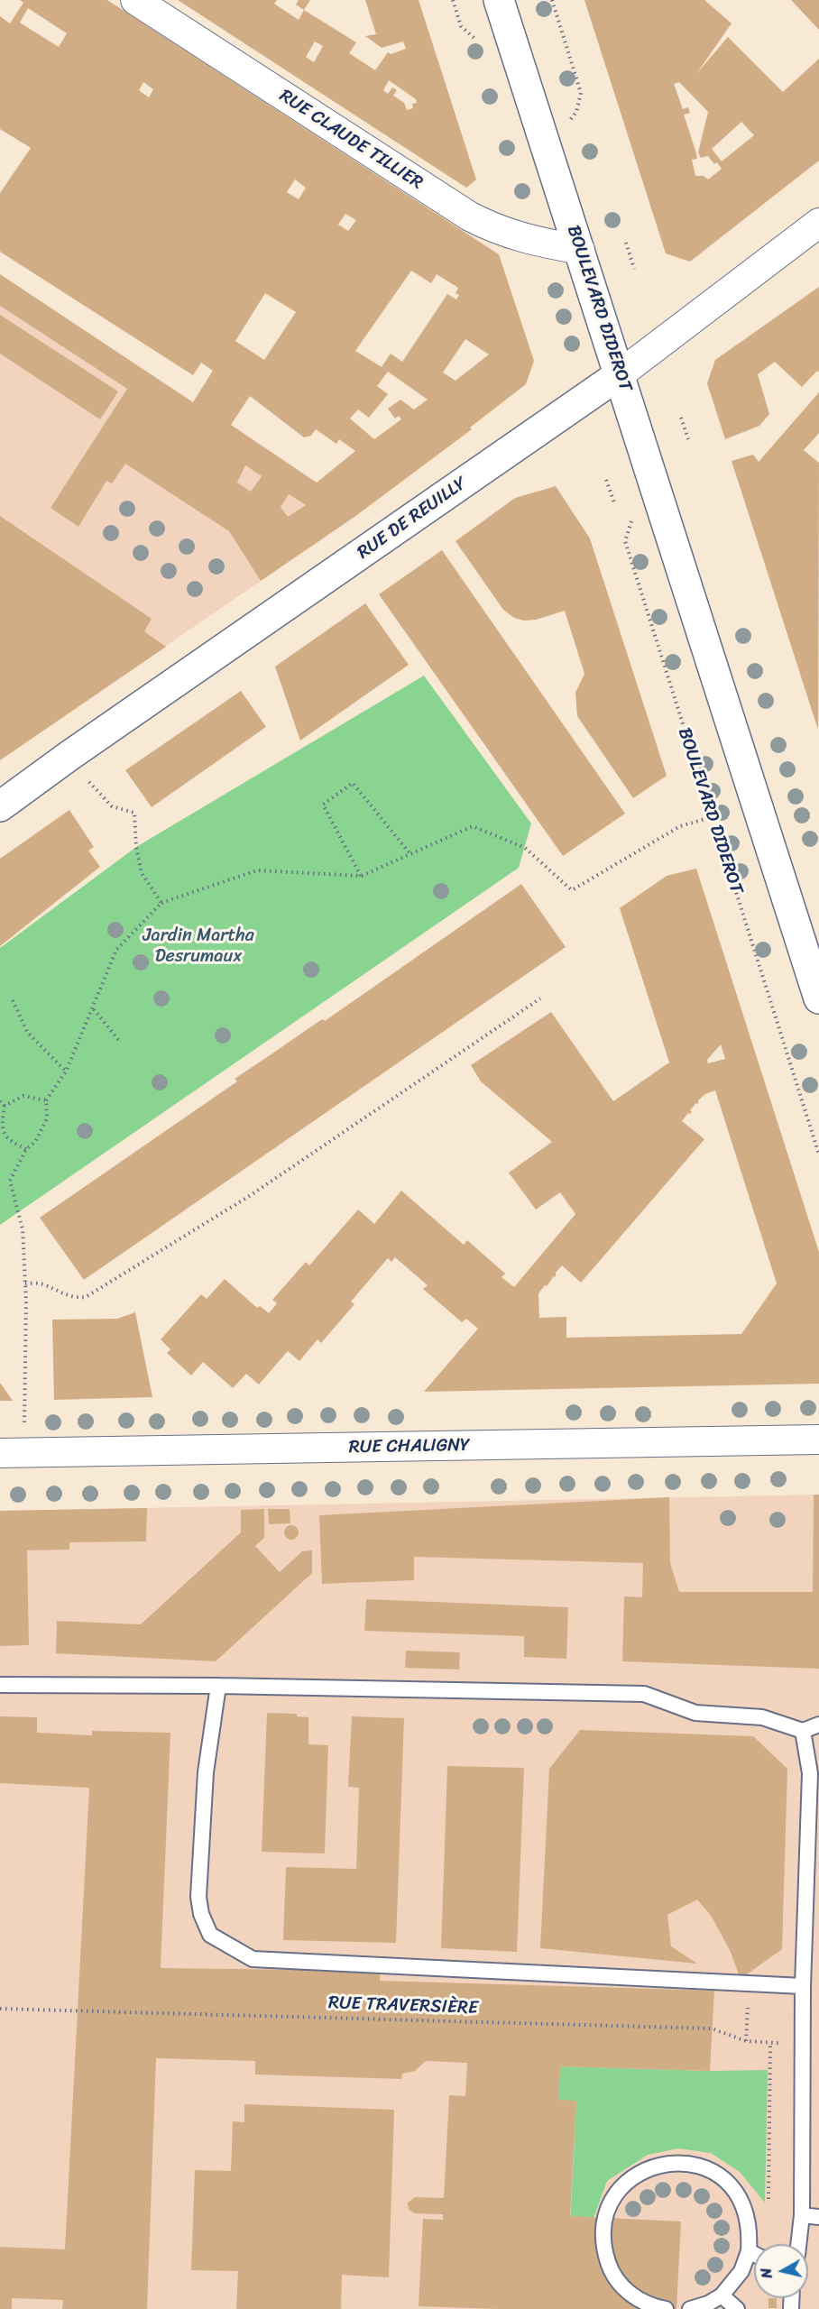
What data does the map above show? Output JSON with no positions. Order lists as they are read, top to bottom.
{
  "streets": {
    "main road": ["BOULEVARD DIDEROT", "RUE DE REUILLY"],
    "street": ["RUE CLAUDE TILLIER", "RUE CHALIGNY"],
    "path": ["RUE TRAVERSIÈRE"]
  },
  "crossings": [
    ["RUE CLAUDE TILLIER", "BOULEVARD DIDEROT"],
    ["BOULEVARD DIDEROT", "RUE DE REUILLY"]
  ],
  "parks": ["Jardin Martha Desrumaux"],
  "north": "left"
}
